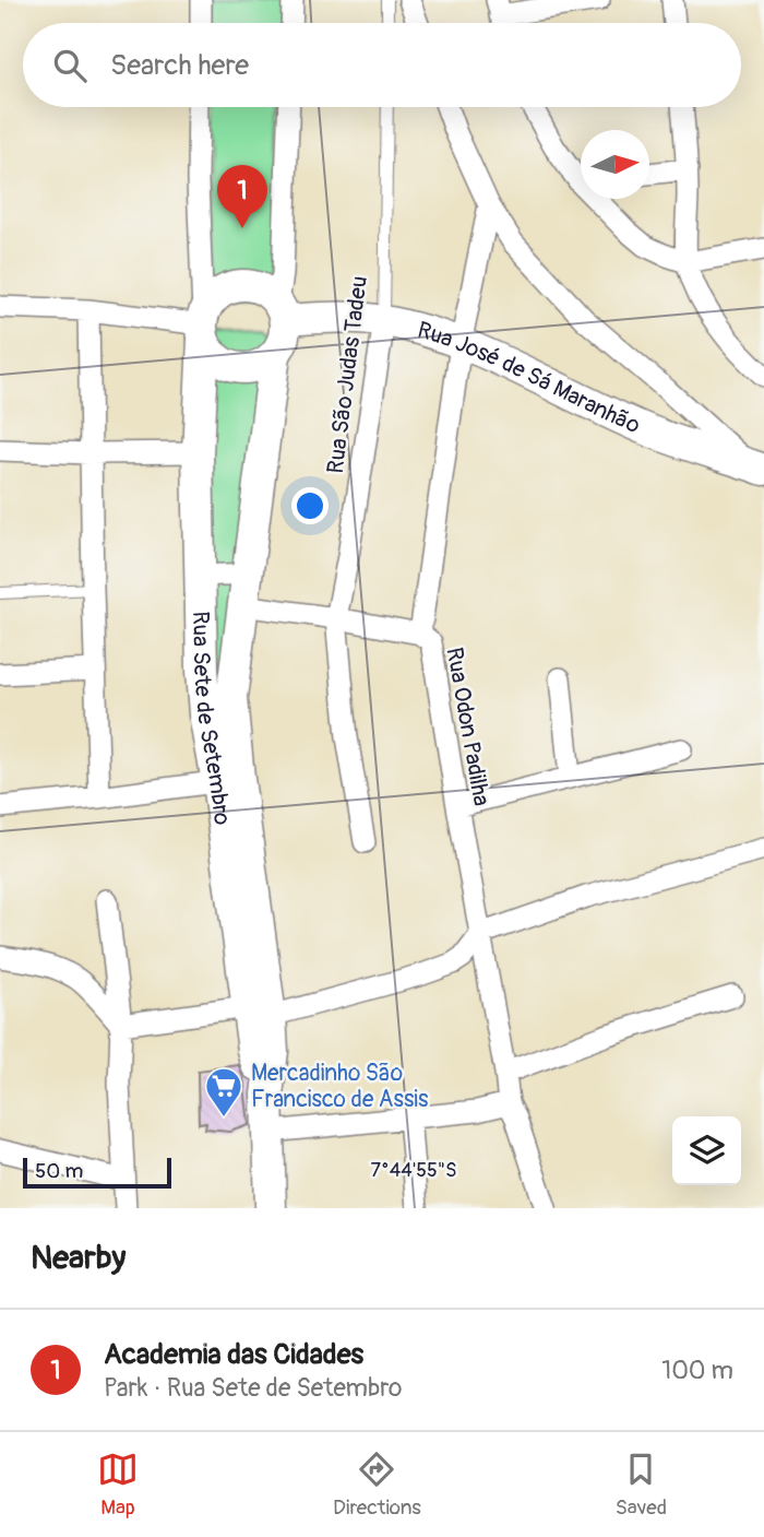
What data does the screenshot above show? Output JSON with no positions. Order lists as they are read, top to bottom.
{
  "streets": {
    "street": [
      "Rua São Judas Tadeu",
      "Rua José de Sá Maranhão",
      "Rua Sete de Setembro",
      "Rua Odon Padilha"
    ]
  },
  "crossings": [
    ["Rua São Judas Tadeu", "Rua José de Sá Maranhão"],
    ["Rua José de Sá Maranhão", "Rua Sete de Setembro"],
    ["Rua José de Sá Maranhão", "Rua Odon Padilha"]
  ],
  "places": {
    "supermarket": ["Mercadinho São Francisco de Assis"]
  },
  "scale_bar": "50 m",
  "north": "right",
  "page": {
    "search": "Search here",
    "pins": "1",
    "scale": "50 m",
    "heading": "Nearby",
    "list": [
      {
        "mark": "1",
        "name": "Academia das Cidades",
        "note": "Park · Rua Sete de Setembro",
        "value": "100 m"
      }
    ],
    "nav": ["Map", "Directions", "Saved"]
  },
  "coordinates": ["7°44'55\"S"]
}
